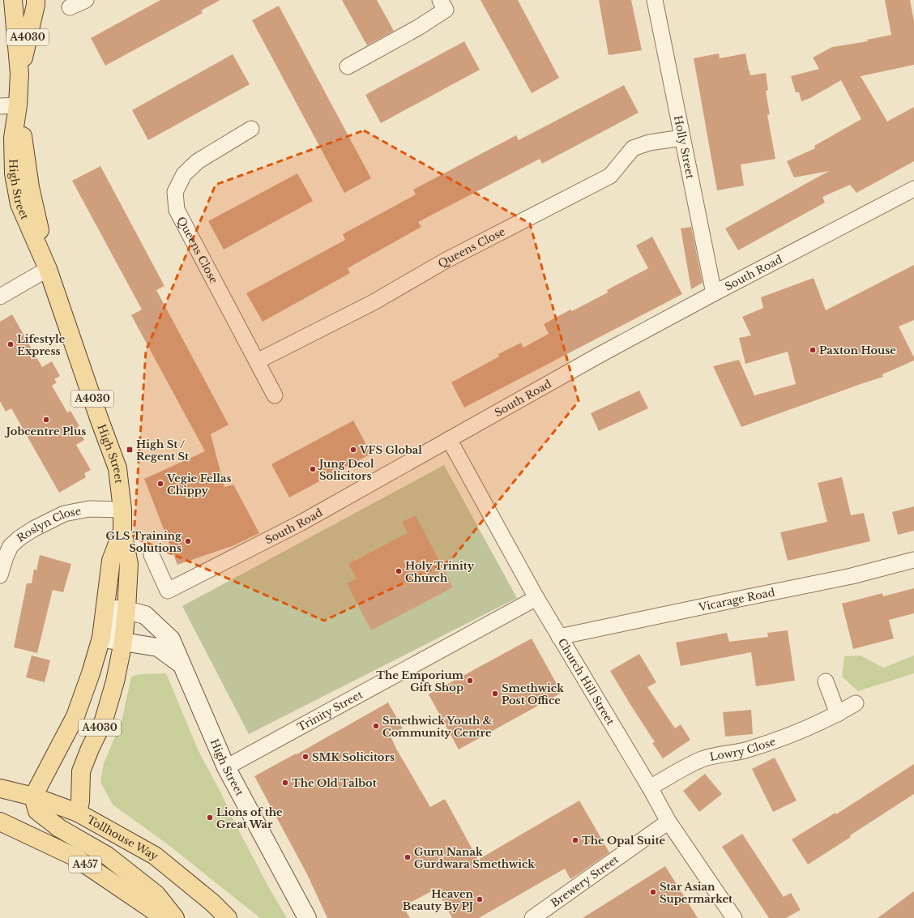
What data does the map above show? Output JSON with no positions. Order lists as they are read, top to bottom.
{
  "streets": {
    "main road": [
      "A4030",
      "High Street",
      "Tollhouse Way",
      "A457"
    ],
    "street": [
      "Holly Street",
      "Queens Close",
      "South Road",
      "Roslyn Close",
      "Vicarage Road",
      "Church Hill Street",
      "Trinity Street",
      "Lowry Close",
      "Brewery Street"
    ]
  },
  "crossings": [
    ["Holly Street", "Queens Close"],
    ["Holly Street", "South Road"],
    ["High Street", "Roslyn Close"],
    ["High Street", "Trinity Street"],
    ["High Street", "Tollhouse Way"],
    ["South Road", "Church Hill Street"],
    ["Vicarage Road", "Church Hill Street"],
    ["Church Hill Street", "Trinity Street"],
    ["Church Hill Street", "Lowry Close"],
    ["Church Hill Street", "Brewery Street"]
  ],
  "places": {
    "other": [
      "Lifestyle Express",
      "Paxton House",
      "Jobcentre Plus",
      "VFS Global",
      "Jung Deol Solicitors",
      "Vegie Fellas Chippy",
      "GLS Training Solutions",
      "Holy Trinity Church",
      "The Emporium Gift Shop",
      "Smethwick Post Office",
      "Smethwick Youth & Community Centre",
      "SMK Solicitors",
      "The Old Talbot",
      "Lions of the Great War",
      "The Opal Suite",
      "Guru Nanak Gurdwara Smethwick",
      "Star Asian Supermarket",
      "Heaven Beauty By PJ"
    ],
    "transit": ["High St / Regent St"]
  }
}
